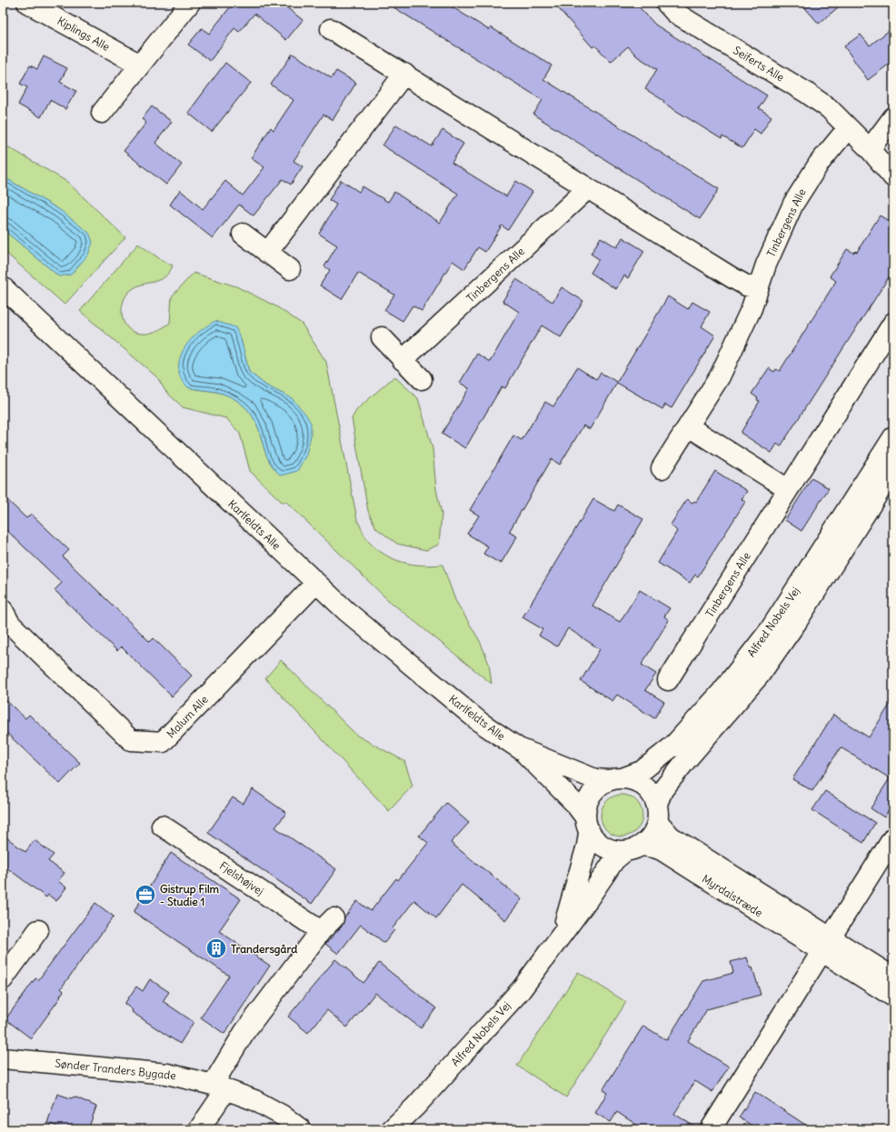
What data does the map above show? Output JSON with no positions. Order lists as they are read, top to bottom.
{
  "streets": {
    "street": [
      "Kiplings Alle",
      "Seiferts Alle",
      "Tinbergens Alle",
      "Karlfeldts Alle",
      "Alfred Nobels Vej",
      "Malum Alle",
      "Fjelshøjvej",
      "Myrdalstræde",
      "Sønder Tranders Bygade"
    ]
  },
  "crossings": [
    ["Seiferts Alle", "Tinbergens Alle"],
    ["Karlfeldts Alle", "Alfred Nobels Vej"],
    ["Karlfeldts Alle", "Malum Alle"],
    ["Karlfeldts Alle", "Myrdalstræde"],
    ["Alfred Nobels Vej", "Myrdalstræde"],
    ["Fjelshøjvej", "Sønder Tranders Bygade"]
  ],
  "places": {
    "office": ["Gistrup Film - Studie 1"],
    "building": ["Trandersgård"]
  }
}
